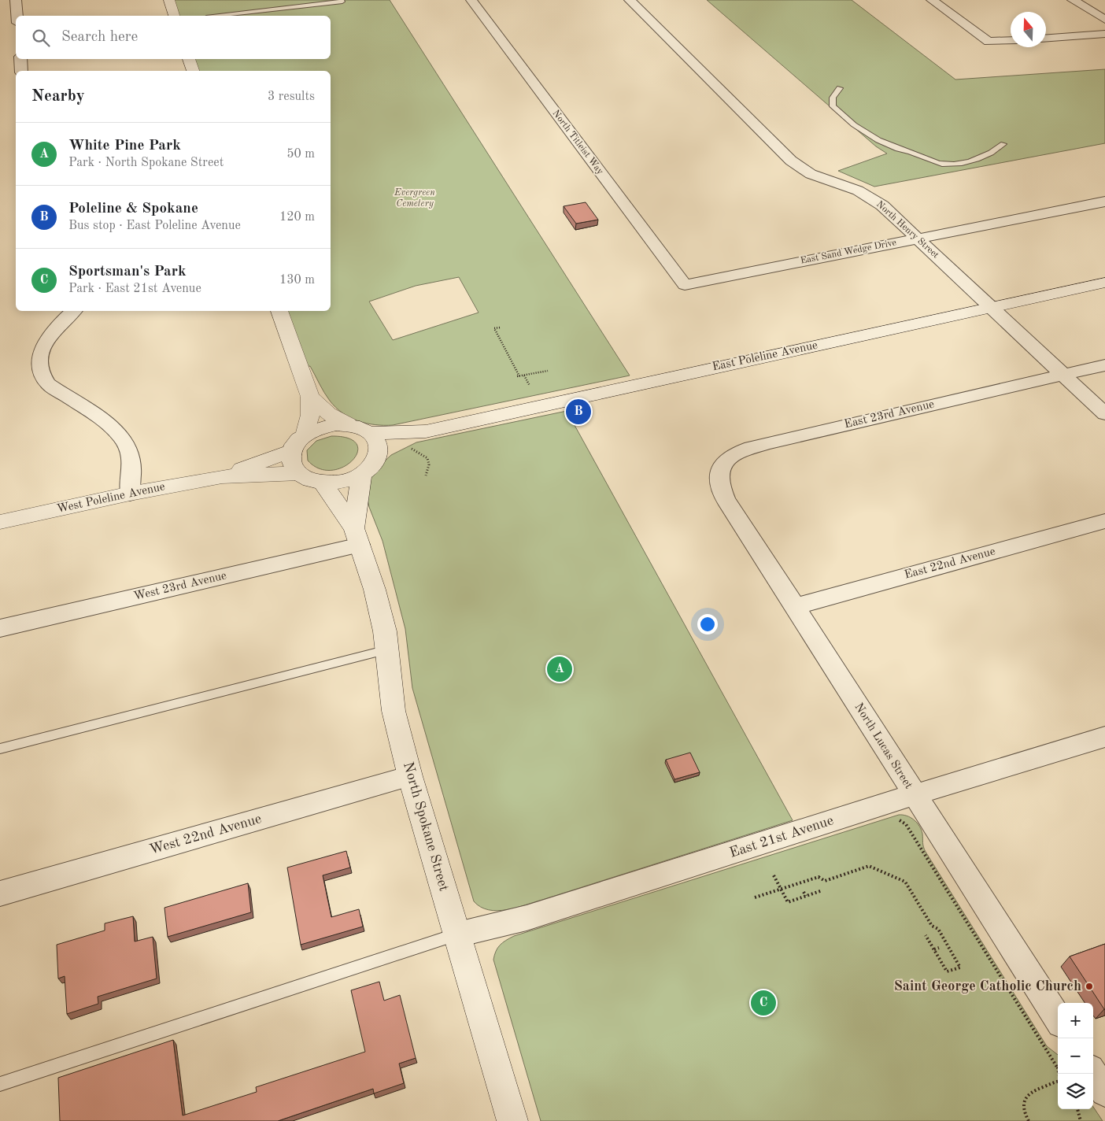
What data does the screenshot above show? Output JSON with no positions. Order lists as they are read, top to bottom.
{
  "streets": {
    "main road": ["East Poleline Avenue", "West Poleline Avenue", "North Spokane Street"],
    "street": [
      "North Titleist Way",
      "North Henry Street",
      "East Sand Wedge Drive",
      "East 23rd Avenue",
      "East 22nd Avenue",
      "West 23rd Avenue",
      "North Lucas Street",
      "West 22nd Avenue",
      "East 21st Avenue"
    ]
  },
  "crossings": [
    ["North Titleist Way", "East Sand Wedge Drive"],
    ["North Henry Street", "East Sand Wedge Drive"],
    ["North Henry Street", "East Poleline Avenue"],
    ["North Henry Street", "East 23rd Avenue"],
    ["East Poleline Avenue", "West Poleline Avenue"],
    ["East Poleline Avenue", "North Spokane Street"],
    ["East 23rd Avenue", "North Lucas Street"],
    ["West Poleline Avenue", "North Spokane Street"],
    ["East 22nd Avenue", "North Lucas Street"],
    ["West 23rd Avenue", "North Spokane Street"],
    ["North Lucas Street", "East 21st Avenue"],
    ["North Spokane Street", "West 22nd Avenue"],
    ["North Spokane Street", "East 21st Avenue"]
  ],
  "parks": ["Evergreen Cemetery"],
  "places": ["Saint George Catholic Church"],
  "north": "top",
  "page": {
    "search": "Search here",
    "heading": ["Nearby", "3 results"],
    "list": [
      {
        "mark": "A",
        "name": "White Pine Park",
        "note": "Park · North Spokane Street",
        "value": "50 m"
      },
      {
        "mark": "B",
        "name": "Poleline & Spokane",
        "note": "Bus stop · East Poleline Avenue",
        "value": "120 m"
      },
      {
        "mark": "C",
        "name": "Sportsman's Park",
        "note": "Park · East 21st Avenue",
        "value": "130 m"
      }
    ],
    "pins": ["B", "A", "C"],
    "map_buttons": ["+", "−"]
  }
}
